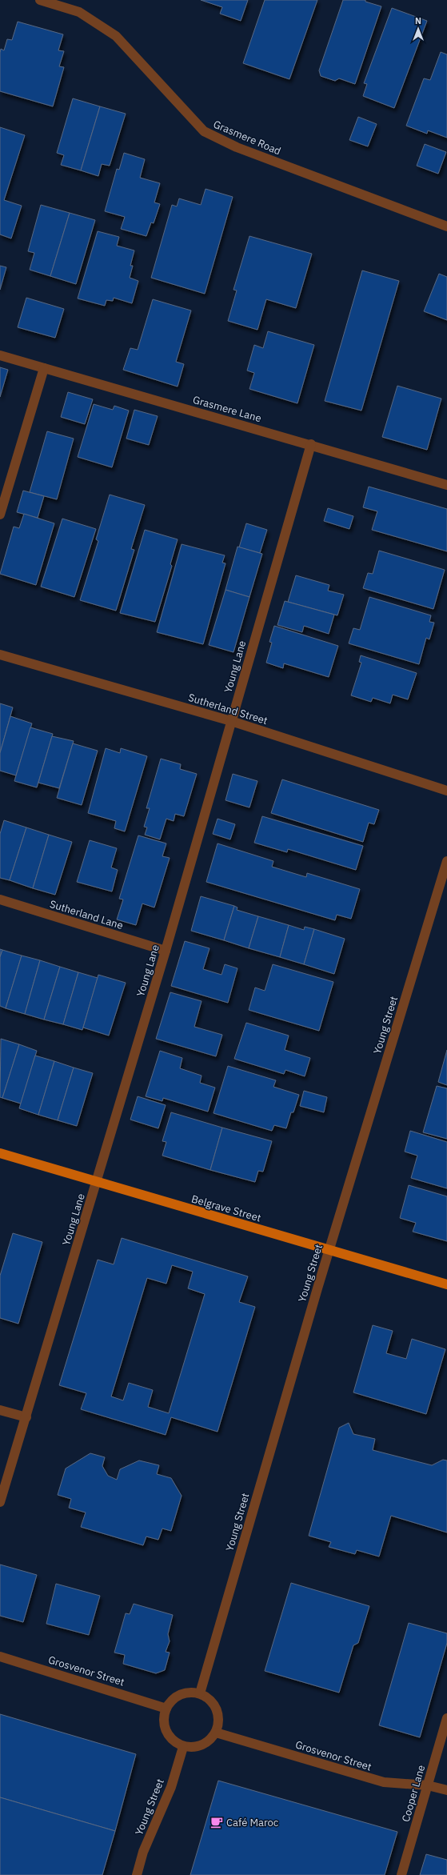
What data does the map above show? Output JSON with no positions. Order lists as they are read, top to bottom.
{
  "streets": {
    "main road": ["Belgrave Street"],
    "street": [
      "Grasmere Road",
      "Grasmere Lane",
      "Young Lane",
      "Sutherland Street",
      "Sutherland Lane",
      "Young Street",
      "Grosvenor Street",
      "Cooper Lane"
    ]
  },
  "crossings": [
    ["Grasmere Lane", "Young Lane"],
    ["Young Lane", "Sutherland Street"],
    ["Young Lane", "Sutherland Lane"],
    ["Young Lane", "Belgrave Street"],
    ["Young Street", "Belgrave Street"],
    ["Young Street", "Grosvenor Street"],
    ["Grosvenor Street", "Cooper Lane"]
  ],
  "places": {
    "cafe": ["Café Maroc"]
  },
  "north": "top"
}
